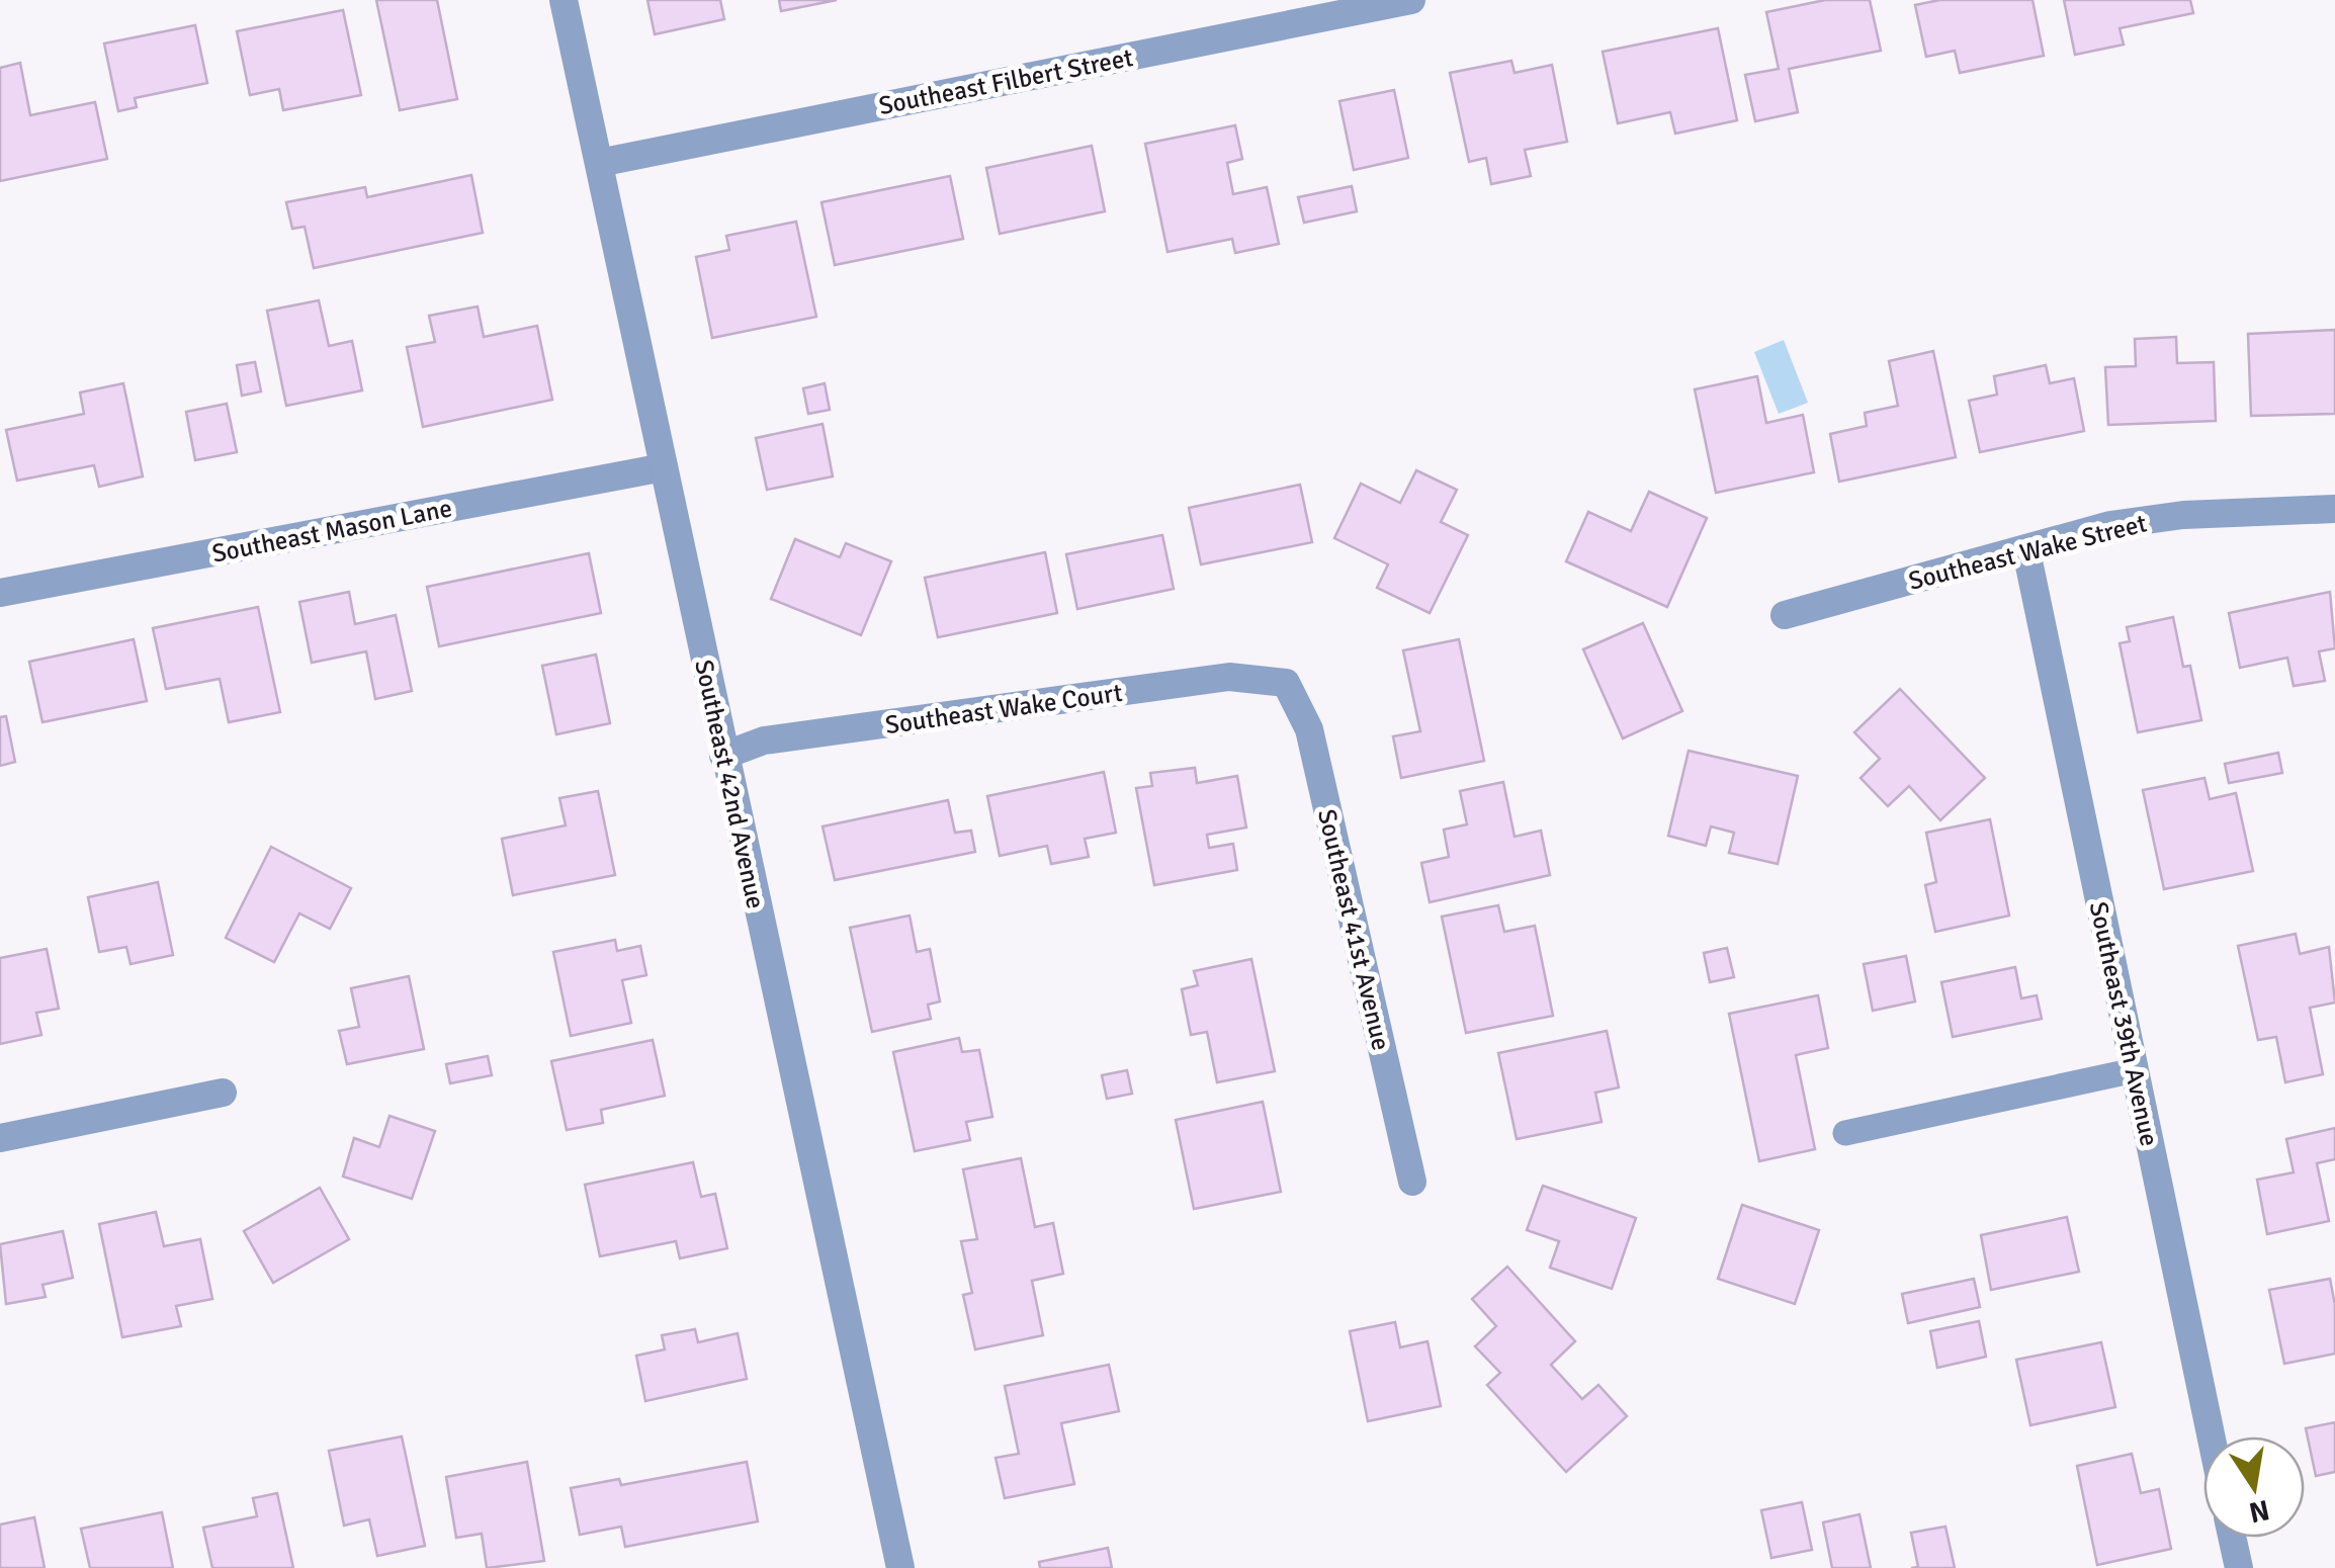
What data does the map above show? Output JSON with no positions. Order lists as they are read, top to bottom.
{
  "streets": {
    "street": [
      "Southeast Filbert Street",
      "Southeast Mason Lane",
      "Southeast Wake Street",
      "Southeast Wake Court",
      "Southeast 42nd Avenue",
      "Southeast 41st Avenue",
      "Southeast 39th Avenue"
    ]
  },
  "crossings": [
    ["Southeast Filbert Street", "Southeast 42nd Avenue"],
    ["Southeast Mason Lane", "Southeast 42nd Avenue"],
    ["Southeast Wake Street", "Southeast 39th Avenue"],
    ["Southeast Wake Court", "Southeast 42nd Avenue"],
    ["Southeast Wake Court", "Southeast 41st Avenue"]
  ],
  "north": "bottom"
}
